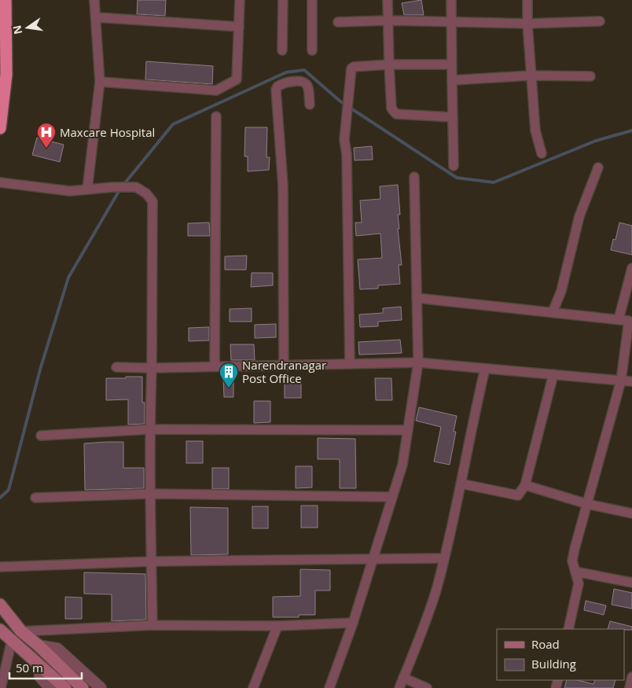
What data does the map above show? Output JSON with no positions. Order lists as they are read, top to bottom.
{
  "places": {
    "hospital": ["Maxcare Hospital"],
    "building": ["Narendranagar Post Office"]
  },
  "legend": ["Road", "Building"],
  "scale_bar": "50 m",
  "north": "left"
}
